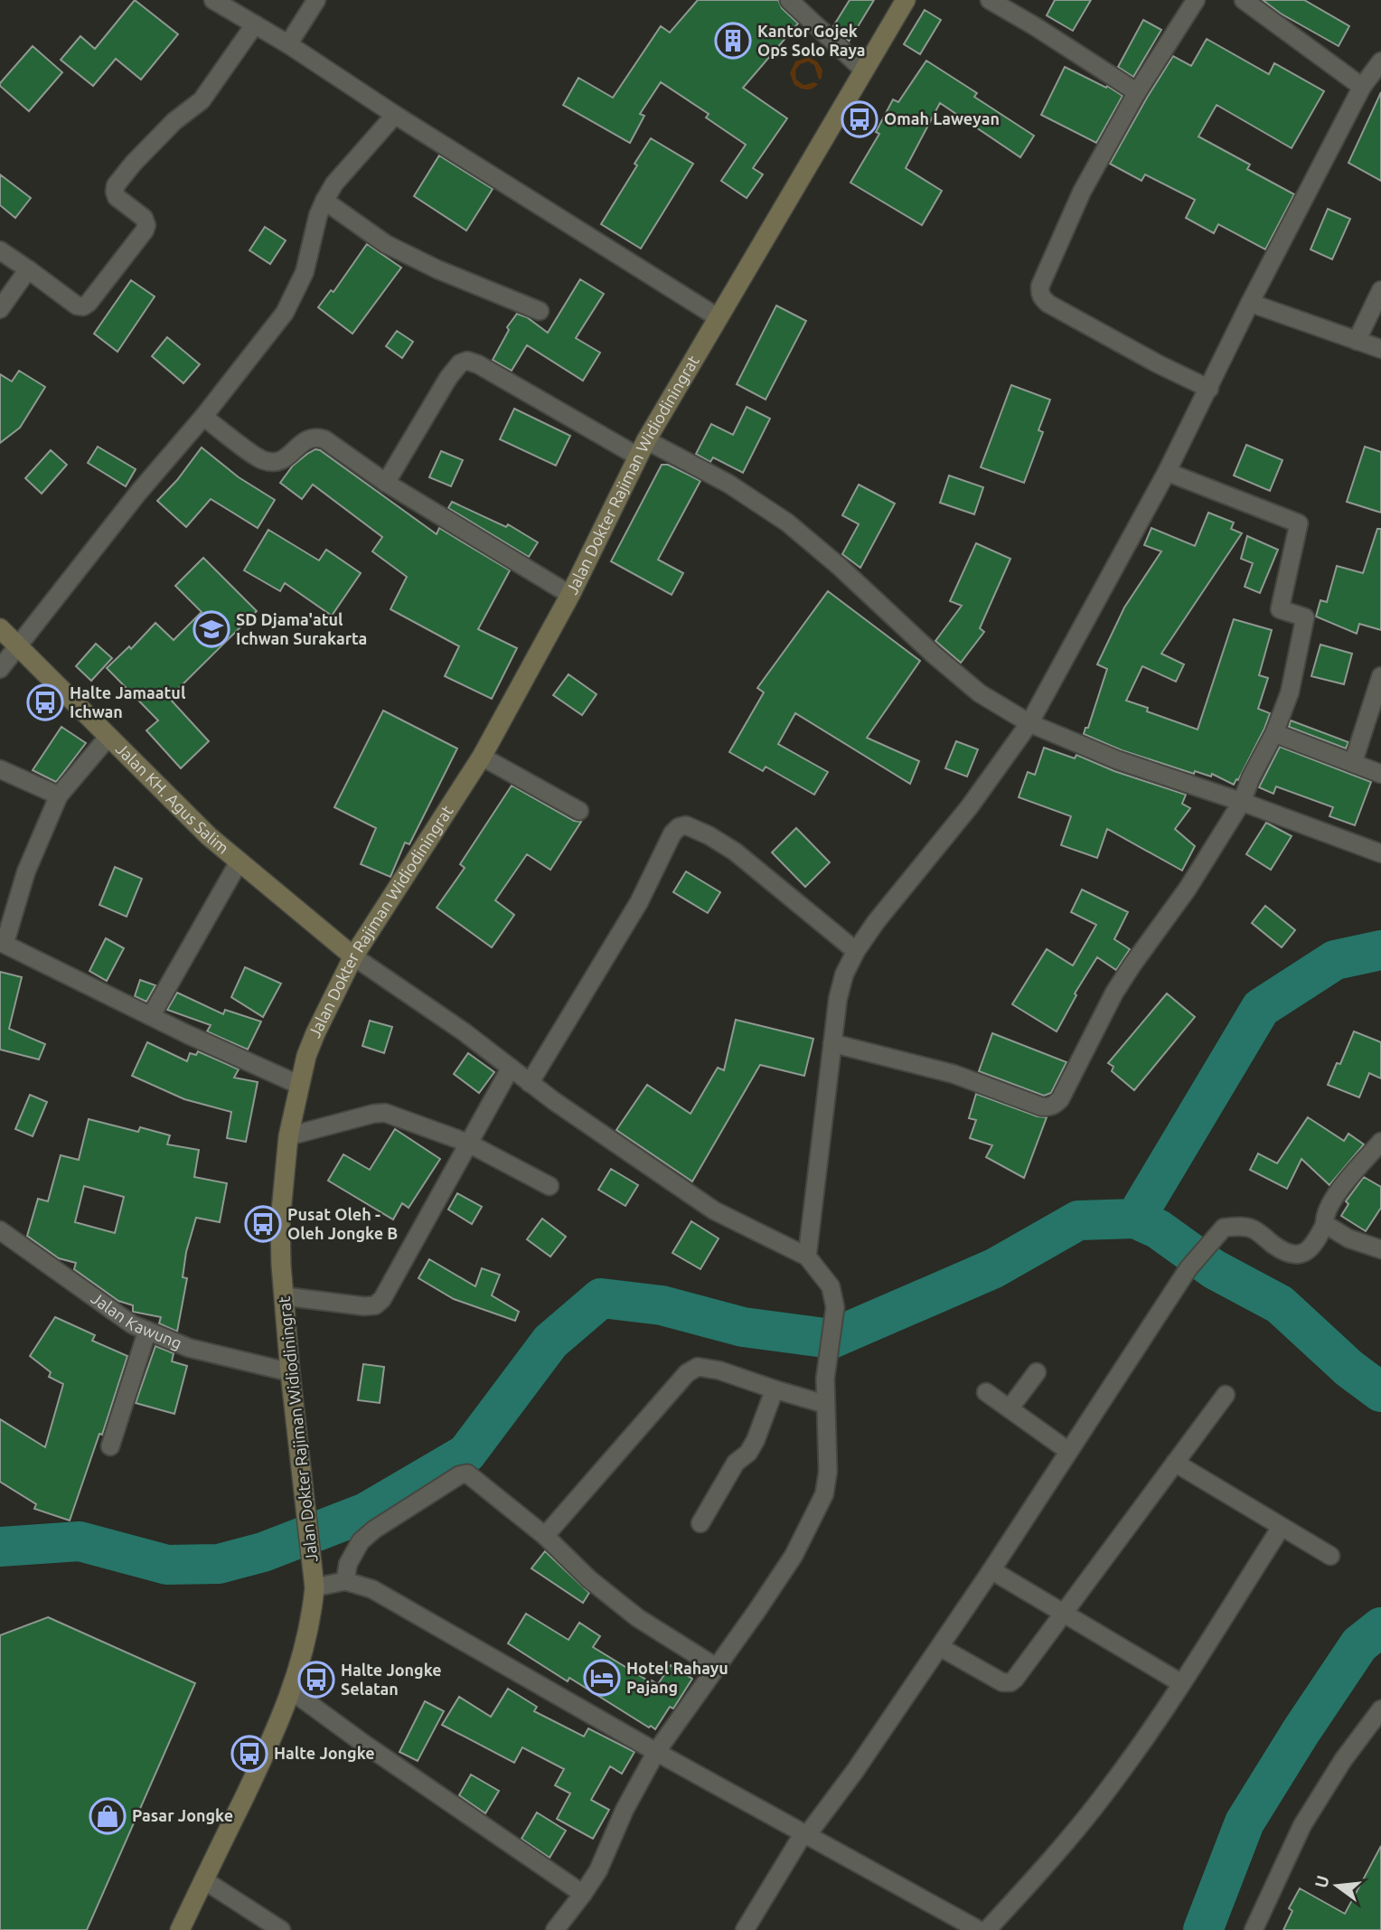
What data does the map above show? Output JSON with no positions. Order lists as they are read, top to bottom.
{
  "streets": {
    "main road": ["Jalan Dokter Rajiman Widiodiningrat", "Jalan KH. Agus Salim"],
    "street": ["Jalan Kawung"]
  },
  "crossings": [
    ["Jalan Dokter Rajiman Widiodiningrat", "Jalan KH. Agus Salim"],
    ["Jalan Dokter Rajiman Widiodiningrat", "Jalan Kawung"]
  ],
  "places": {
    "building": ["Kantor Gojek Ops Solo Raya"],
    "bus stop": [
      "Omah Laweyan",
      "Halte Jamaatul Ichwan",
      "Pusat Oleh - Oleh Jongke B",
      "Halte Jongke Selatan",
      "Halte Jongke"
    ],
    "school or university": ["SD Djama'atul Ichwan Surakarta"],
    "hotel": ["Hotel Rahayu Pajang"],
    "shop": ["Pasar Jongke"]
  },
  "north": "left"
}
